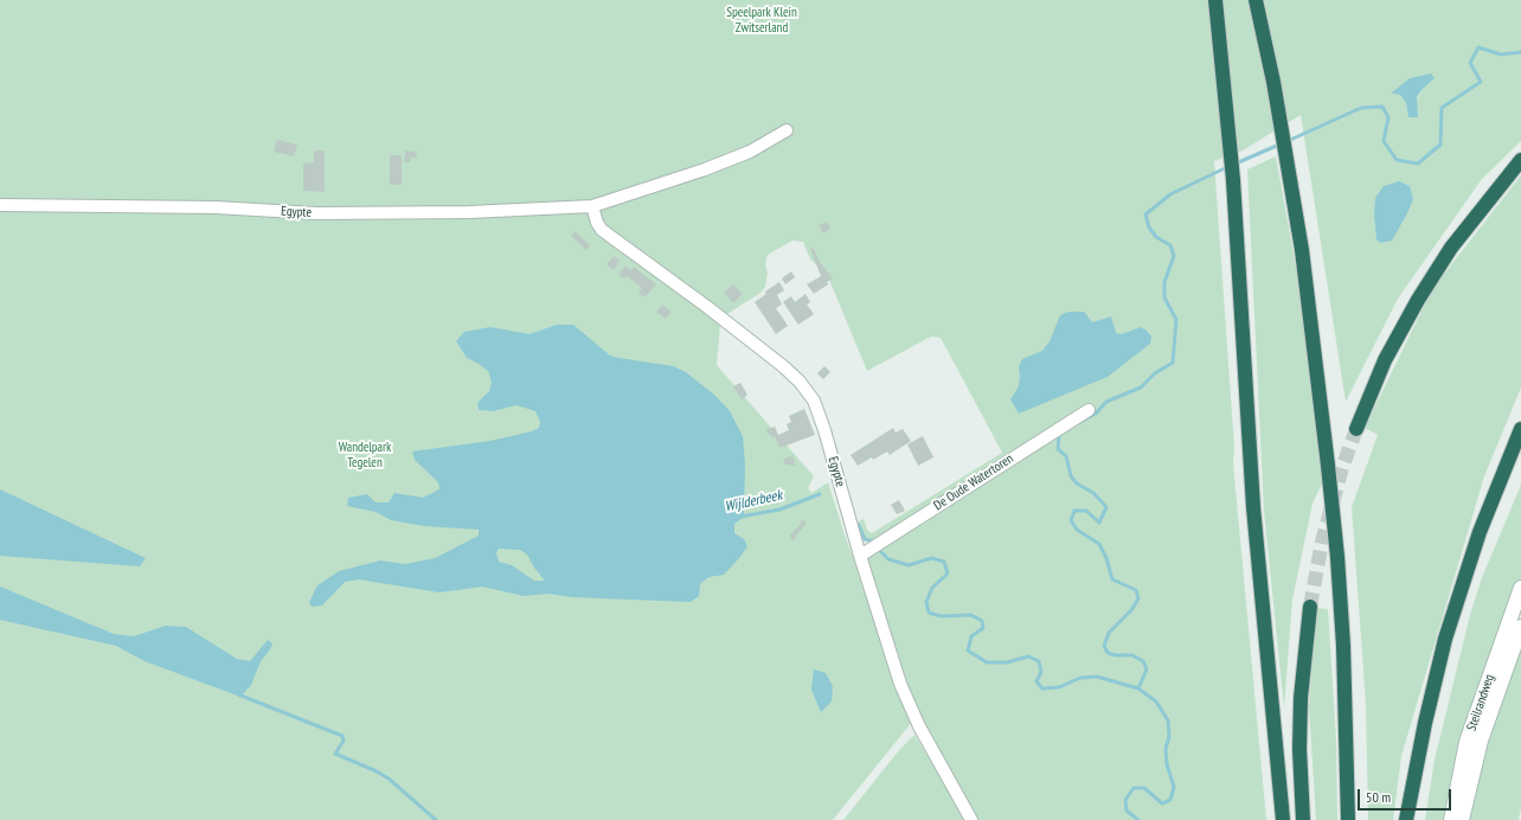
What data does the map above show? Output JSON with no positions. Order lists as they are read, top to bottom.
{
  "streets": {
    "main road": ["Steilrandweg"],
    "street": ["Egypte", "De Oude Watertoren"]
  },
  "crossings": [
    ["Egypte", "De Oude Watertoren"]
  ],
  "water": ["Wijlderbeek"],
  "parks": ["Speelpark Klein Zwitserland", "Wandelpark Tegelen"],
  "scale_bar": "50 m"
}
